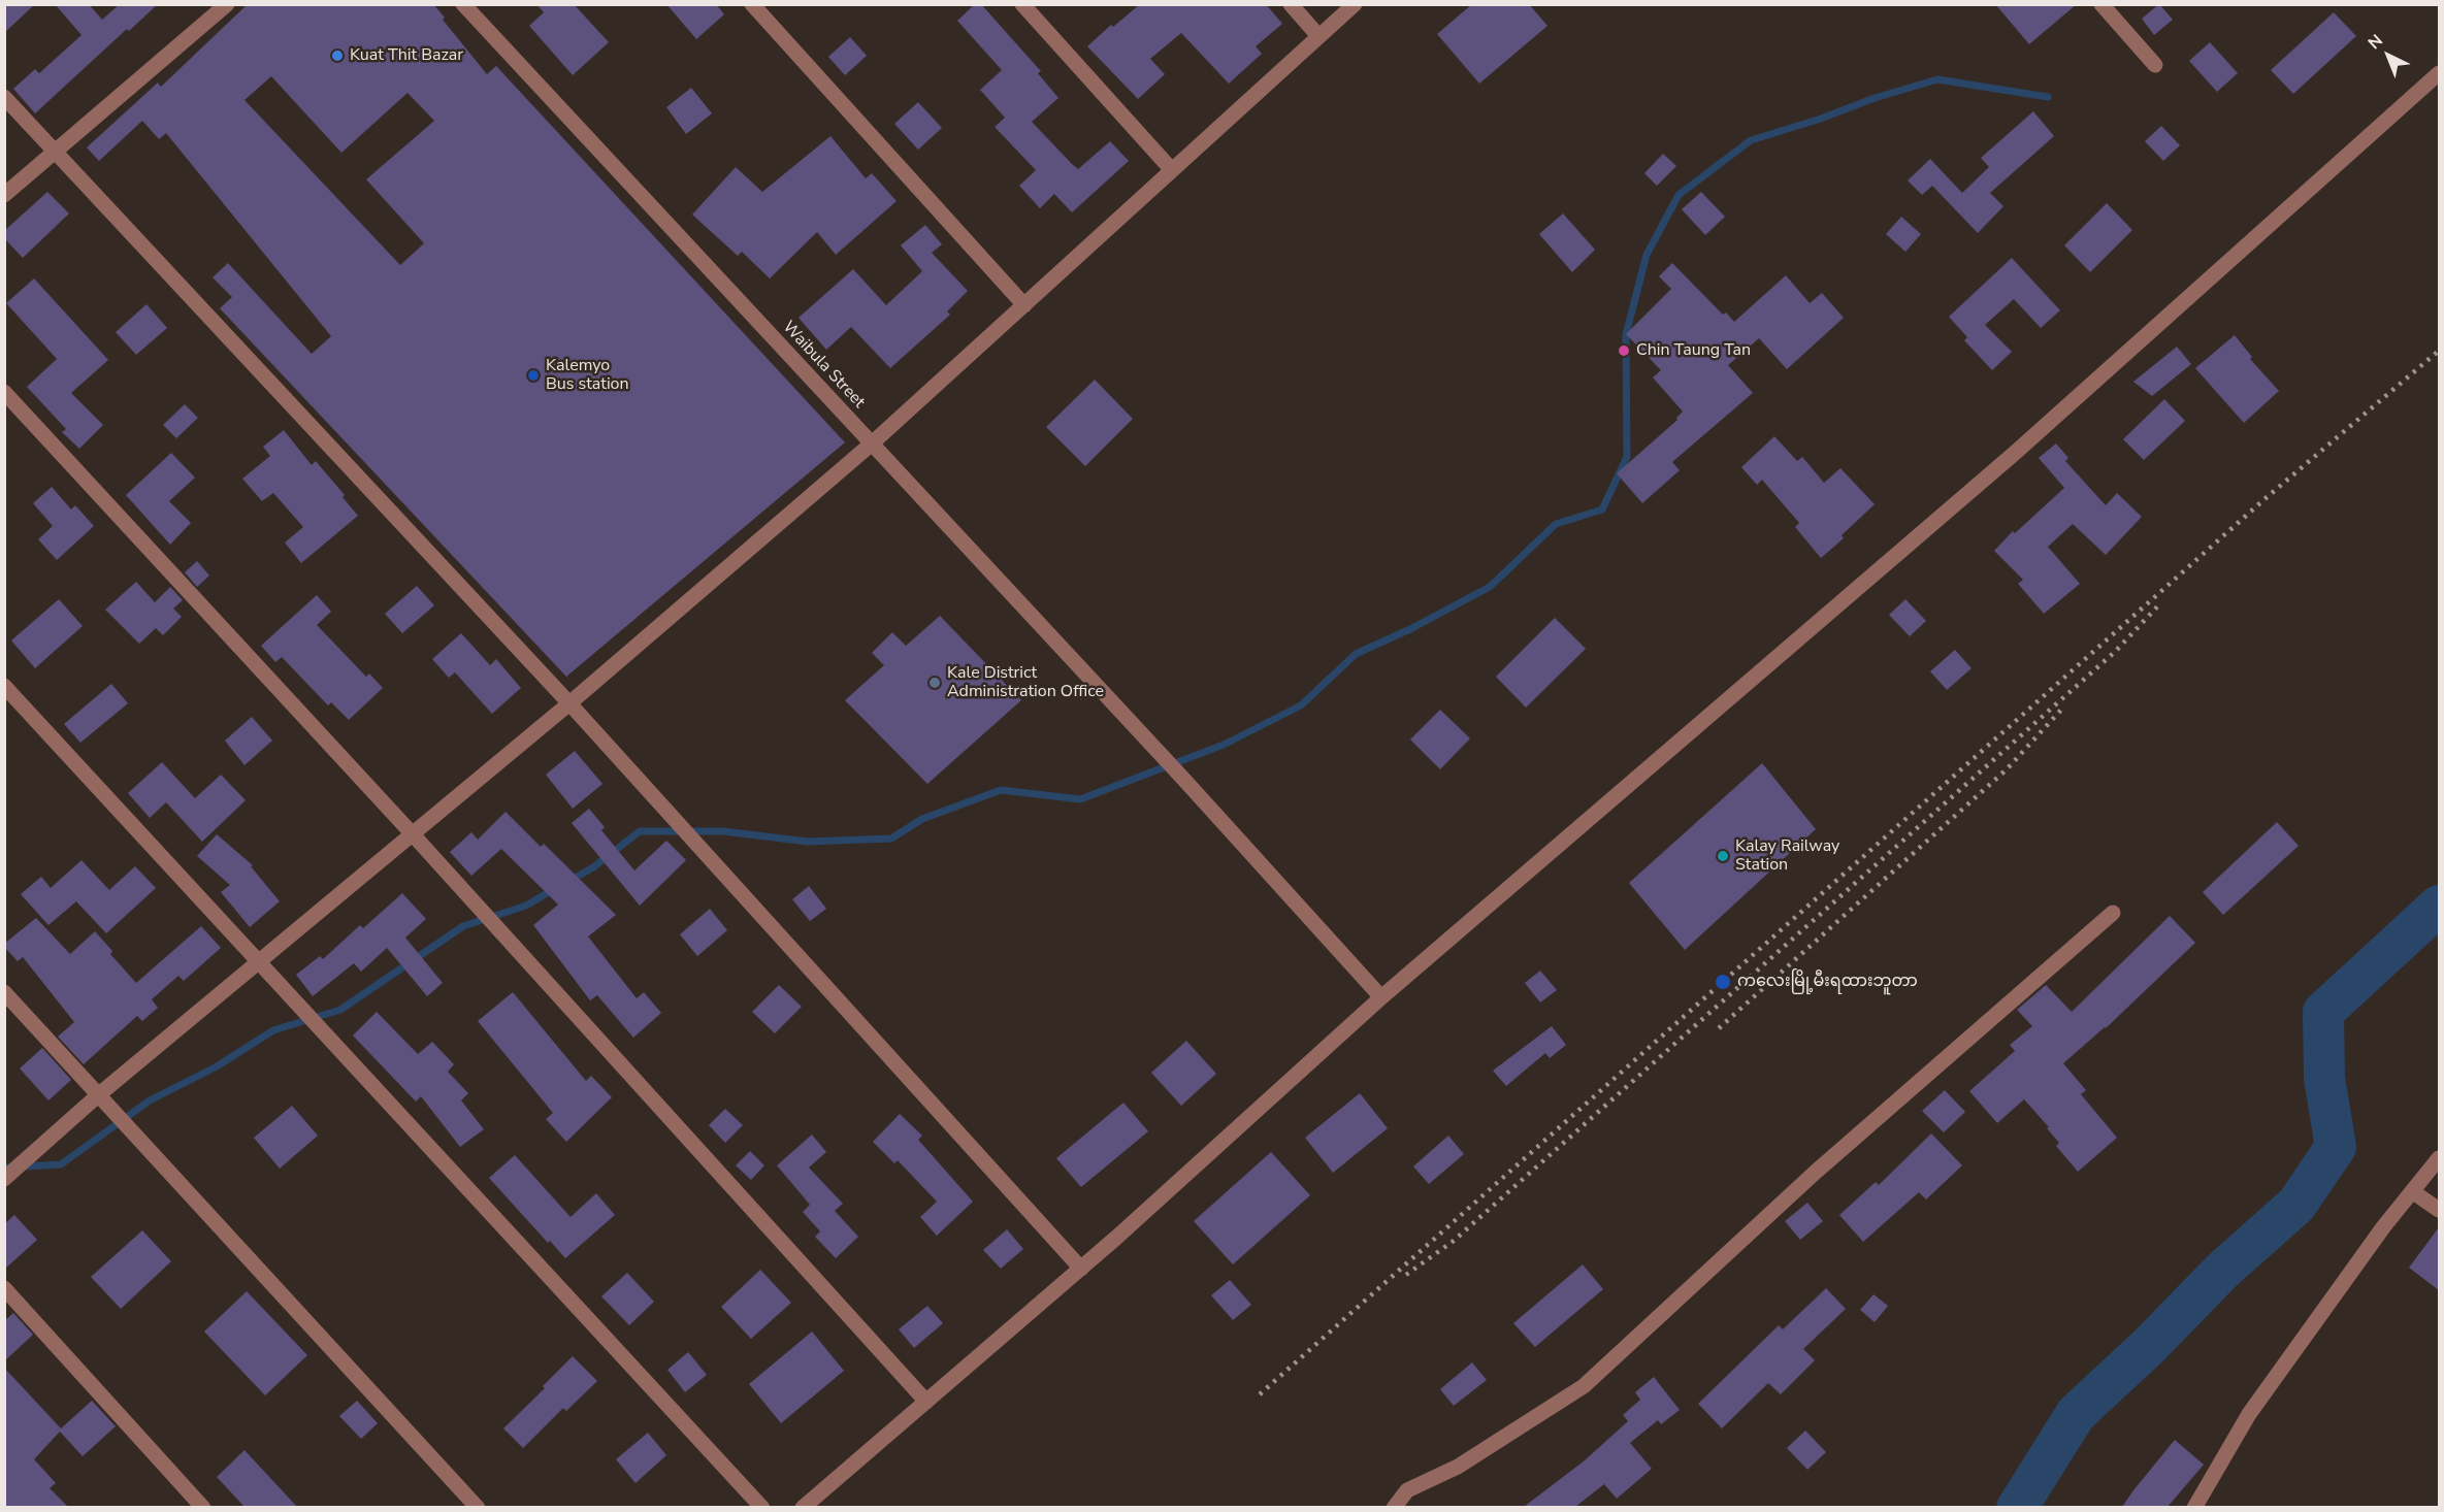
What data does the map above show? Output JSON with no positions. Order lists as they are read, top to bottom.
{
  "streets": {
    "street": ["Waibula Street"]
  },
  "places": [
    "Kuat Thit Bazar",
    "Chin Taung Tan",
    "Kalemyo Bus station",
    "Kale District Administration Office",
    "Kalay Railway Station",
    "ကလေးမြို့မီးရထားဘူတာ"
  ],
  "north": "top left"
}
